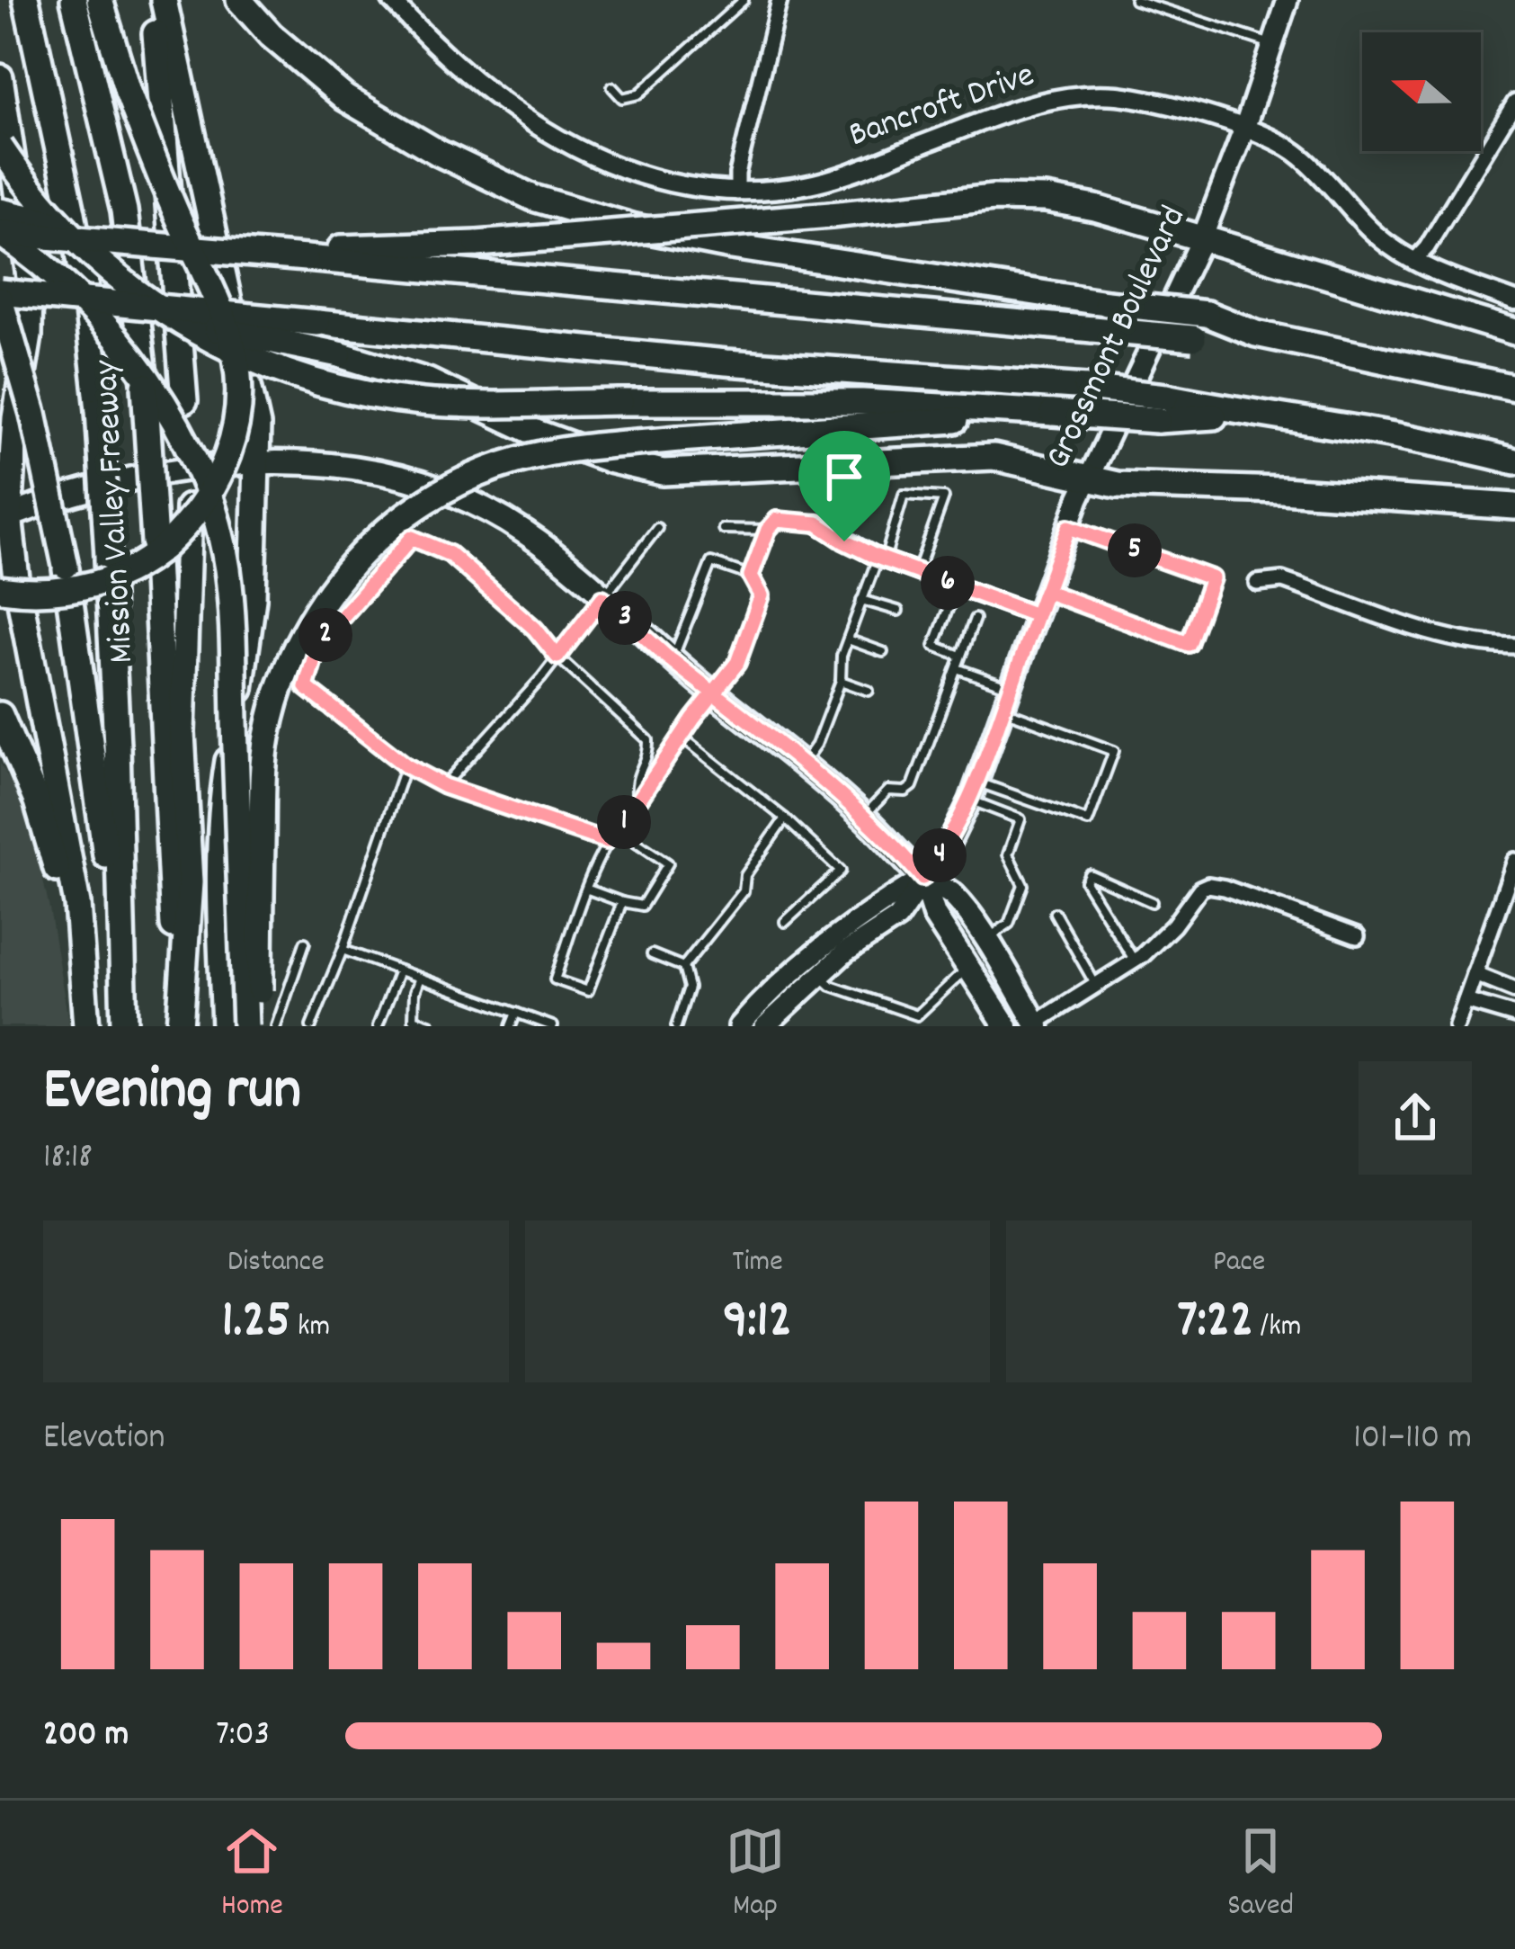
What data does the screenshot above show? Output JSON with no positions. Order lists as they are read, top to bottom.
{
  "streets": {
    "highway": ["Mission Valley Freeway"],
    "main road": ["Grossmont Boulevard"],
    "street": ["Bancroft Drive"]
  },
  "crossings": [
    ["Bancroft Drive", "Grossmont Boulevard"]
  ],
  "north": "left",
  "page": {
    "pins": [
      "5",
      "6",
      "3",
      "2",
      "1",
      "4"
    ],
    "heading": ["Evening run", "18:18"],
    "stats": [
      ["Distance", "1.25 km"],
      ["Time", "9:12"],
      ["Pace", "7:22 /km"]
    ],
    "chart": ["Elevation", "101–110 m"],
    "list": [
      {
        "name": "200 m",
        "note": "7:03"
      }
    ],
    "tabs": ["Home", "Map", "Saved"]
  }
}
